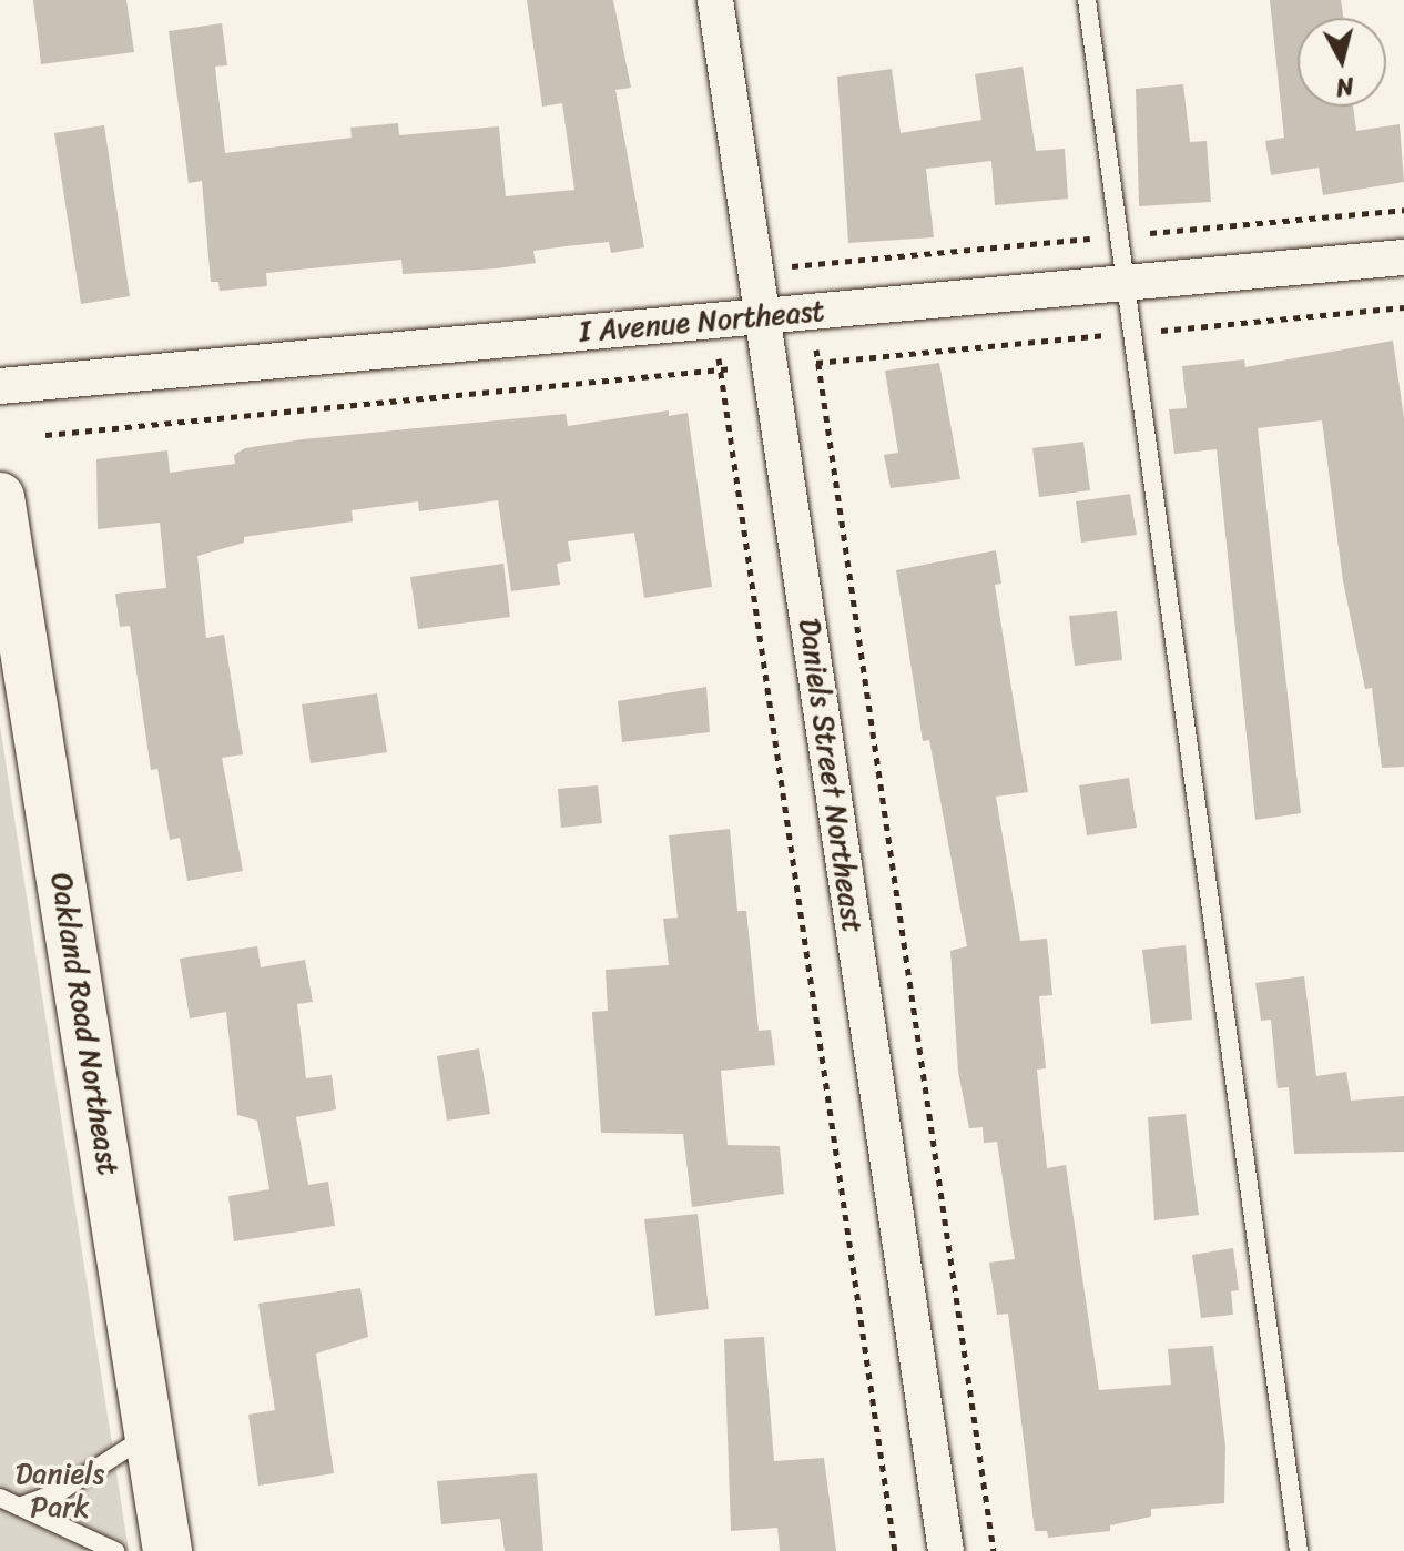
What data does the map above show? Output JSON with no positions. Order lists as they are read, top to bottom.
{
  "streets": {
    "main road": ["Oakland Road Northeast"],
    "street": ["I Avenue Northeast", "Daniels Street Northeast"]
  },
  "crossings": [
    ["I Avenue Northeast", "Daniels Street Northeast"]
  ],
  "parks": ["Daniels Park"],
  "north": "bottom"
}
